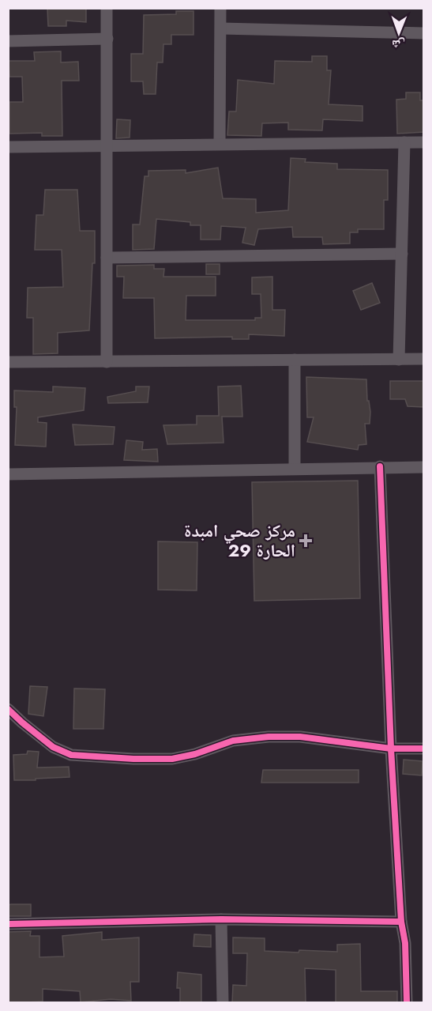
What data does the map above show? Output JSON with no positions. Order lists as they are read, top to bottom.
{
  "places": {
    "health": ["مركز صحي امبدة الحارة 29"]
  },
  "north": "bottom"
}
